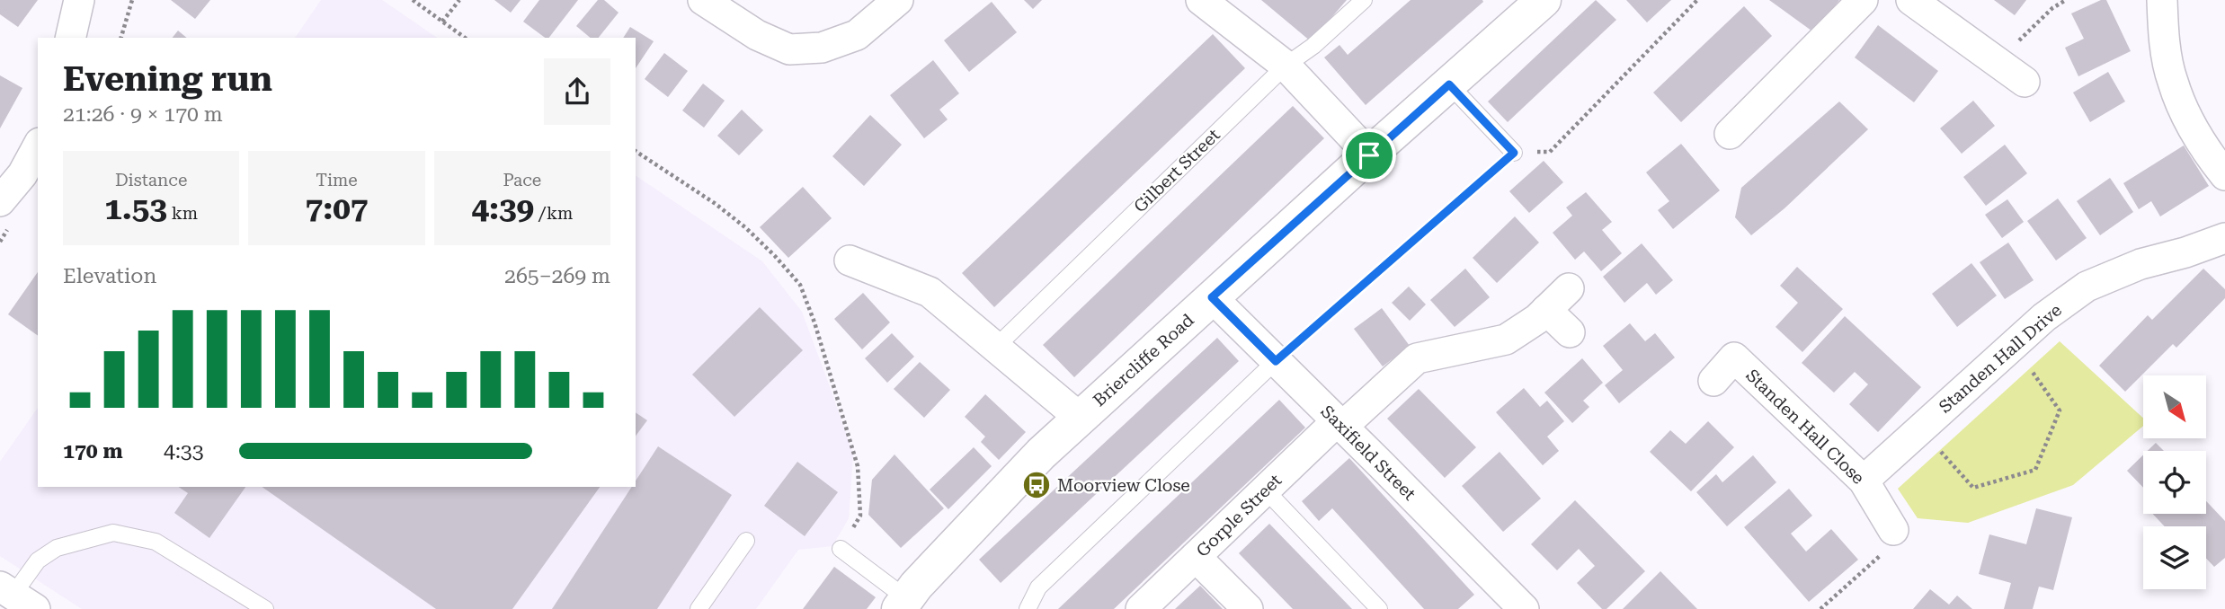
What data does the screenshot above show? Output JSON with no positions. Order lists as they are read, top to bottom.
{
  "streets": {
    "street": [
      "Standen Hall Drive",
      "Briercliffe Road",
      "Standen Hall Close",
      "Saxifield Street",
      "Gorple Street"
    ],
    "lane": ["Gilbert Street"]
  },
  "crossings": [
    ["Standen Hall Drive", "Standen Hall Close"],
    ["Briercliffe Road", "Saxifield Street"],
    ["Saxifield Street", "Gorple Street"]
  ],
  "places": {
    "bus stop": ["Moorview Close"]
  },
  "north": "bottom right",
  "page": {
    "heading": ["Evening run", "21:26 · 9 × 170 m"],
    "stats": [
      ["Distance", "1.53 km"],
      ["Time", "7:07"],
      ["Pace", "4:39 /km"]
    ],
    "chart": ["Elevation", "265–269 m"],
    "list": [
      {
        "name": "170 m",
        "note": "4:33"
      }
    ]
  }
}
